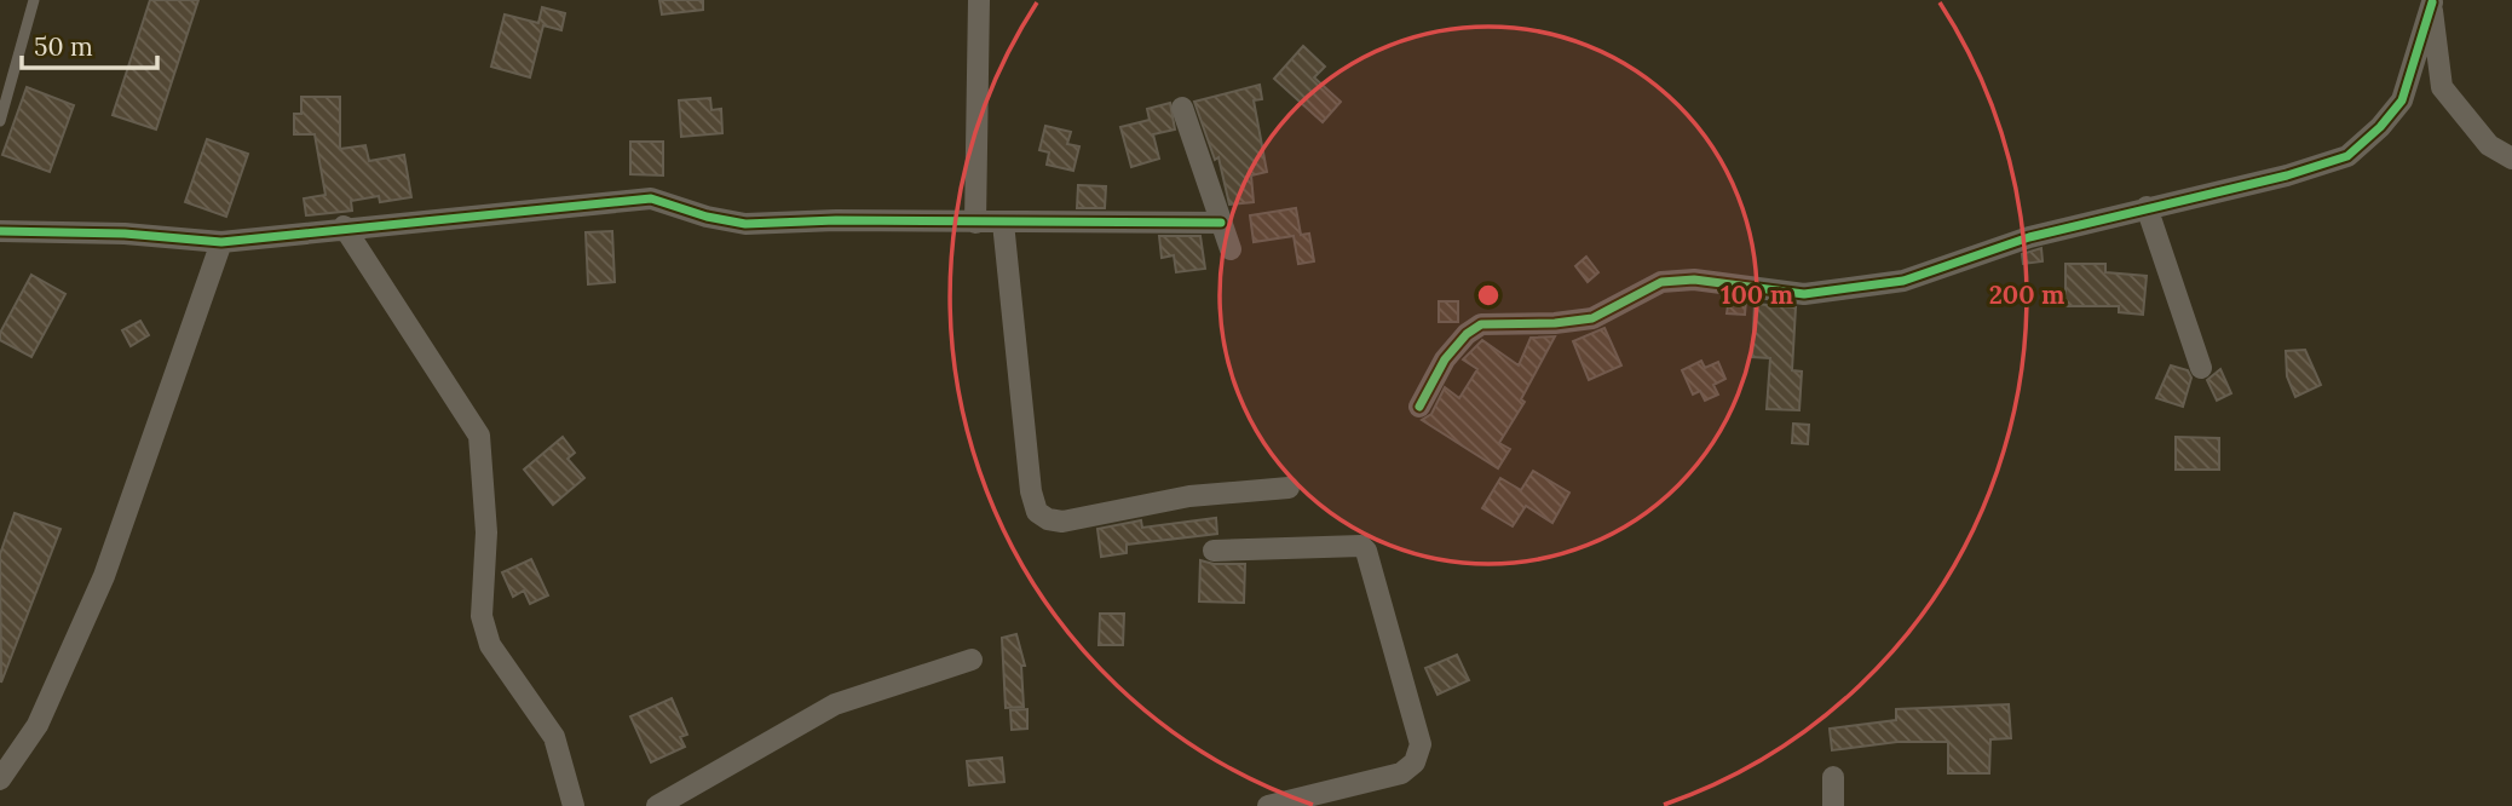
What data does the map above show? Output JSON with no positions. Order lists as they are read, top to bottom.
{
  "scale_bar": "50 m",
  "rings": ["100 m", "200 m"]
}
